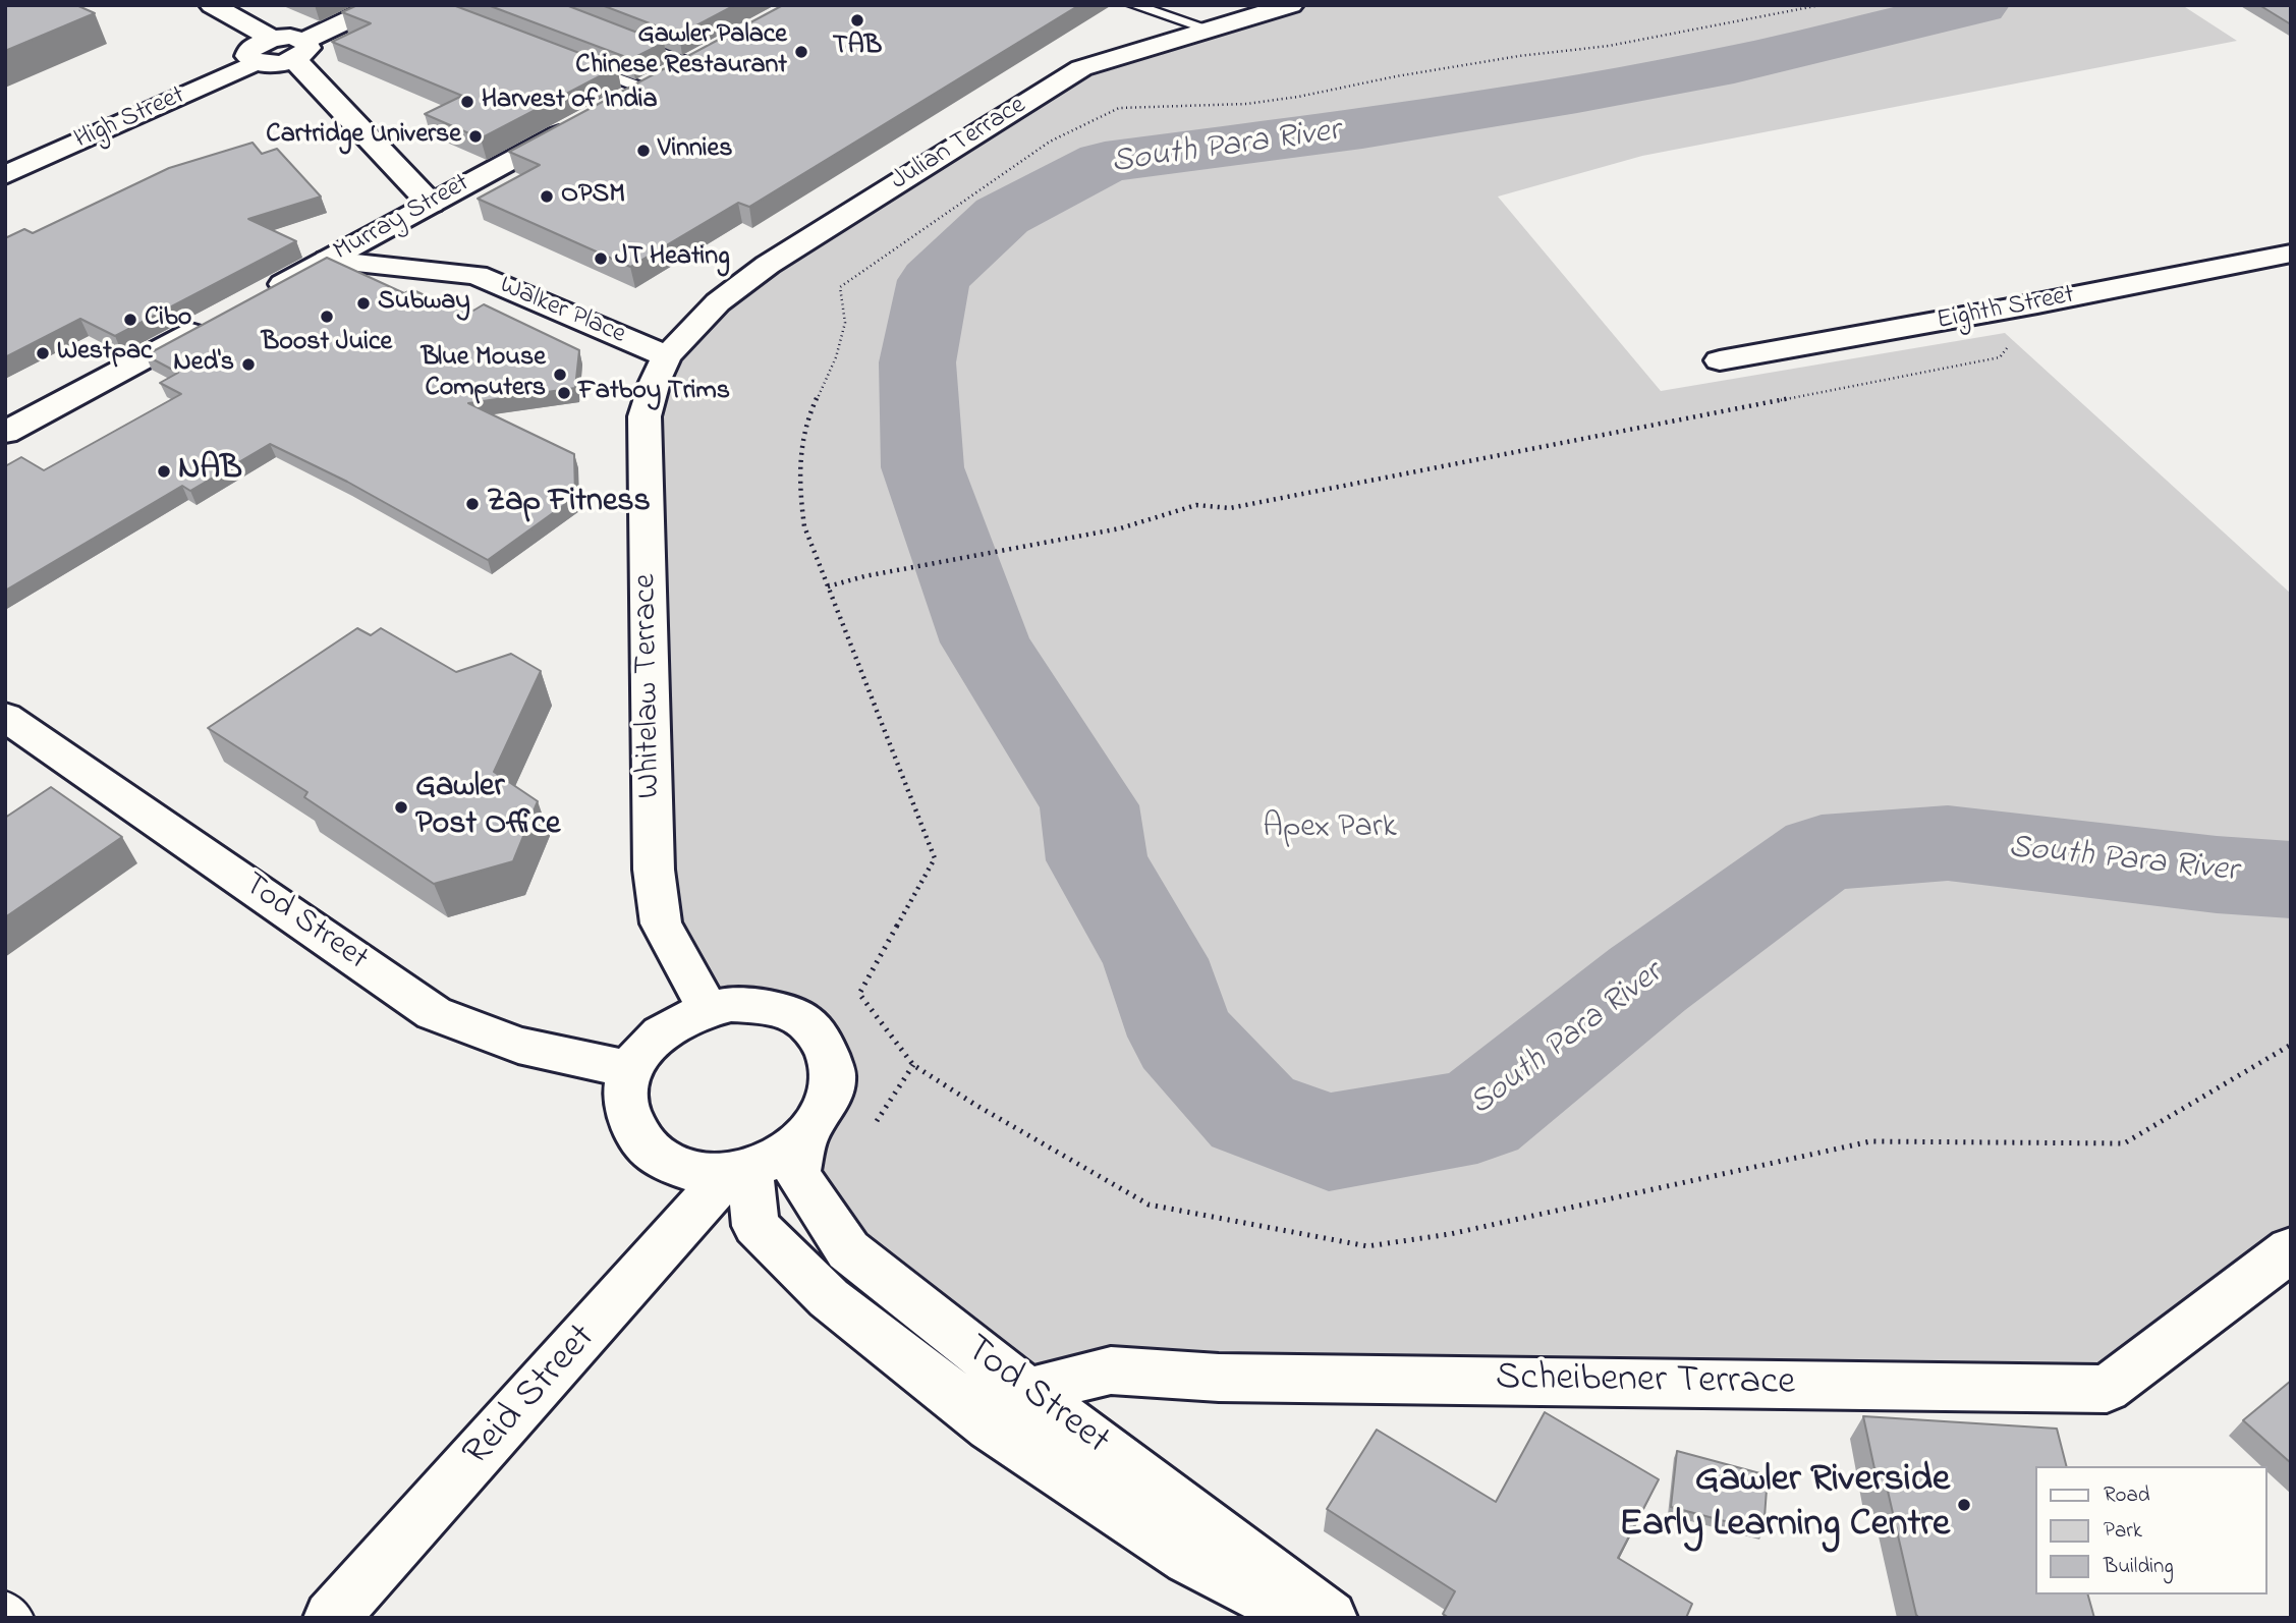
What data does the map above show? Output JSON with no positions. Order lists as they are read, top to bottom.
{
  "streets": {
    "street": [
      "High Street",
      "Julian Terrace",
      "Murray Street",
      "Eighth Street",
      "Walker Place",
      "Whitelaw Terrace",
      "Tod Street",
      "Scheibener Terrace",
      "Reid Street"
    ]
  },
  "crossings": [
    ["Julian Terrace", "Walker Place"],
    ["Julian Terrace", "Whitelaw Terrace"],
    ["Murray Street", "Walker Place"],
    ["Walker Place", "Whitelaw Terrace"],
    ["Whitelaw Terrace", "Tod Street"],
    ["Whitelaw Terrace", "Reid Street"],
    ["Tod Street", "Scheibener Terrace"],
    ["Tod Street", "Reid Street"]
  ],
  "water": ["South Para River"],
  "parks": ["Apex Park"],
  "places": [
    "TAB",
    "Gawler Palace Chinese Restaurant",
    "Harvest of India",
    "Cartridge Universe",
    "Vinnies",
    "OPSM",
    "JT Heating",
    "Subway",
    "Boost Juice",
    "Cibo",
    "Westpac",
    "Ned's",
    "Blue Mouse Computers",
    "Fatboy Trims",
    "NAB",
    "Zap Fitness",
    "Gawler Post Office",
    "Gawler Riverside Early Learning Centre"
  ],
  "legend": ["Road", "Park", "Building"]
}
